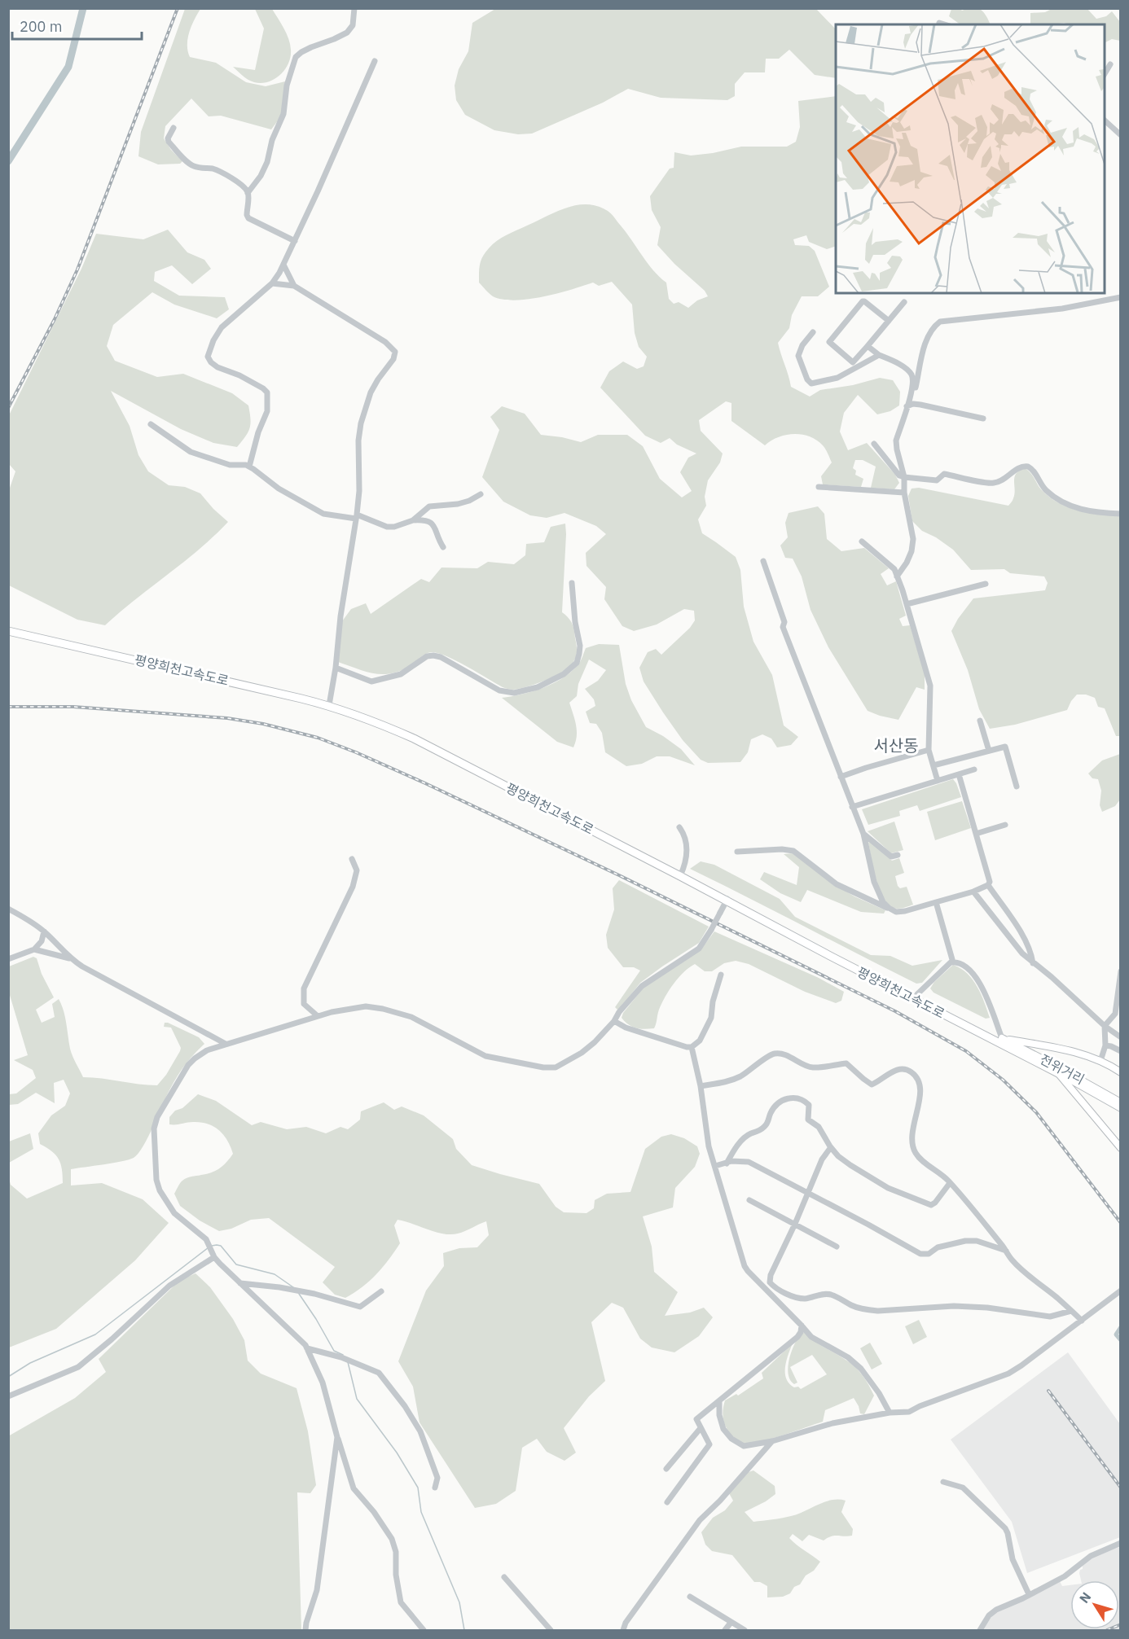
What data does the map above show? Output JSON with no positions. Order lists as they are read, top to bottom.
{
  "streets": {
    "highway": ["평양희천고속도로"],
    "main road": ["전위거리"]
  },
  "crossings": [
    ["평양희천고속도로", "전위거리"]
  ],
  "districts": ["서산동"],
  "scale_bar": "200 m",
  "north": "top left"
}
